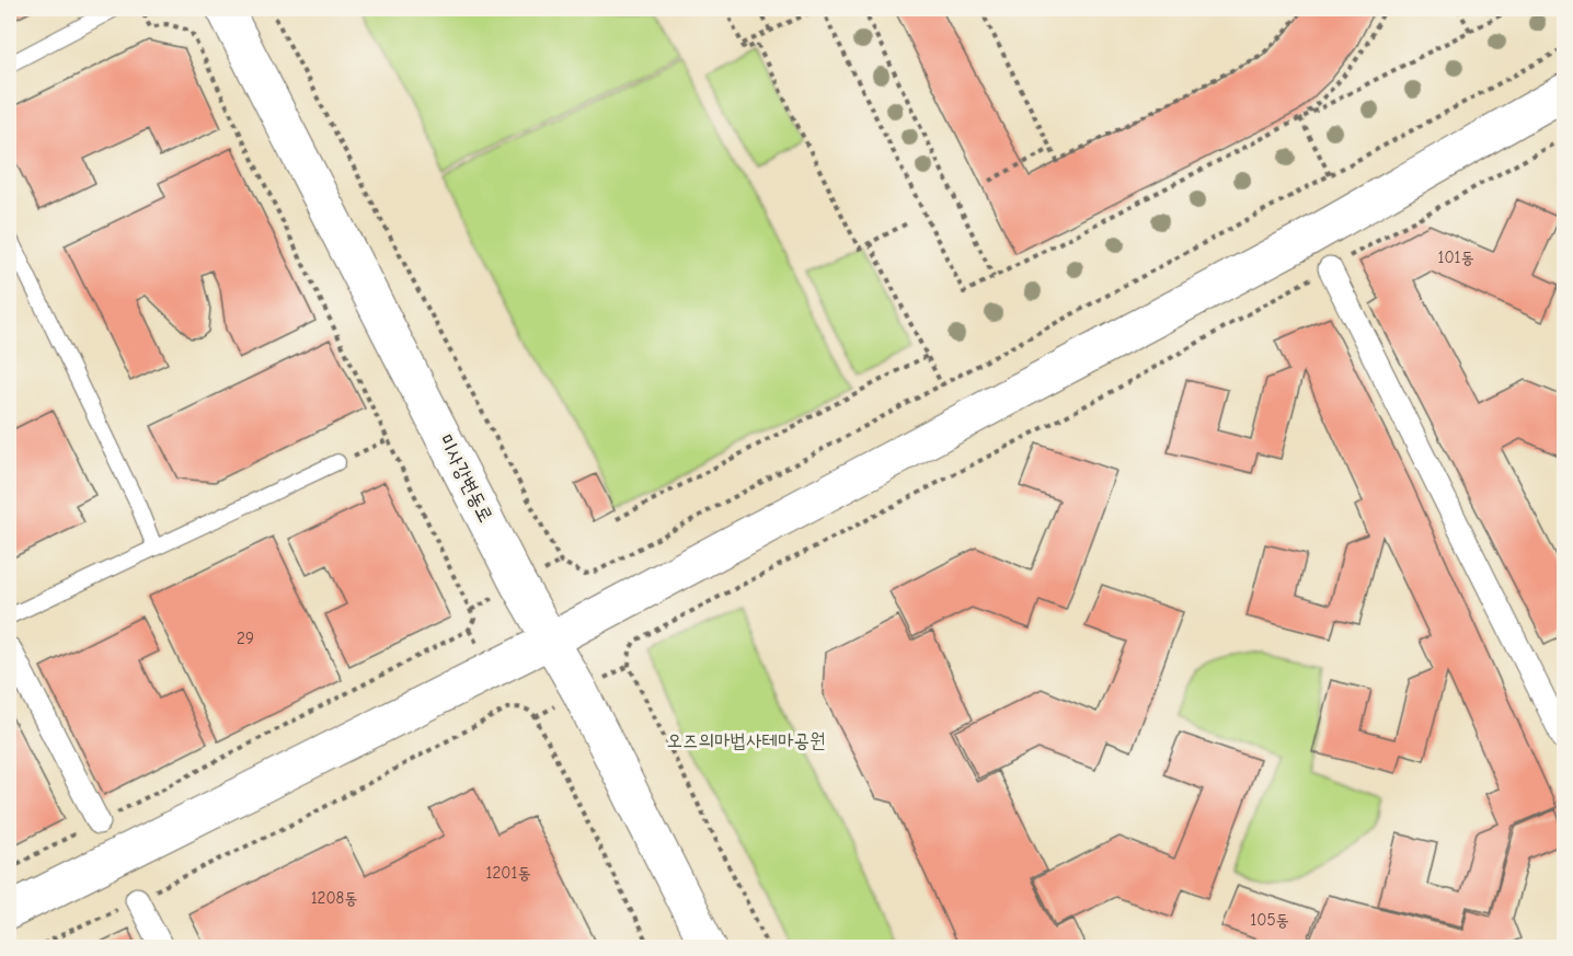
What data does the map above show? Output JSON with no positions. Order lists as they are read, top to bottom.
{
  "streets": {
    "street": ["미사강변동로"]
  },
  "parks": ["오즈의마법사테마공원"],
  "house_numbers": [
    "101동",
    "29",
    "1201동",
    "1208동",
    "105동"
  ]
}
